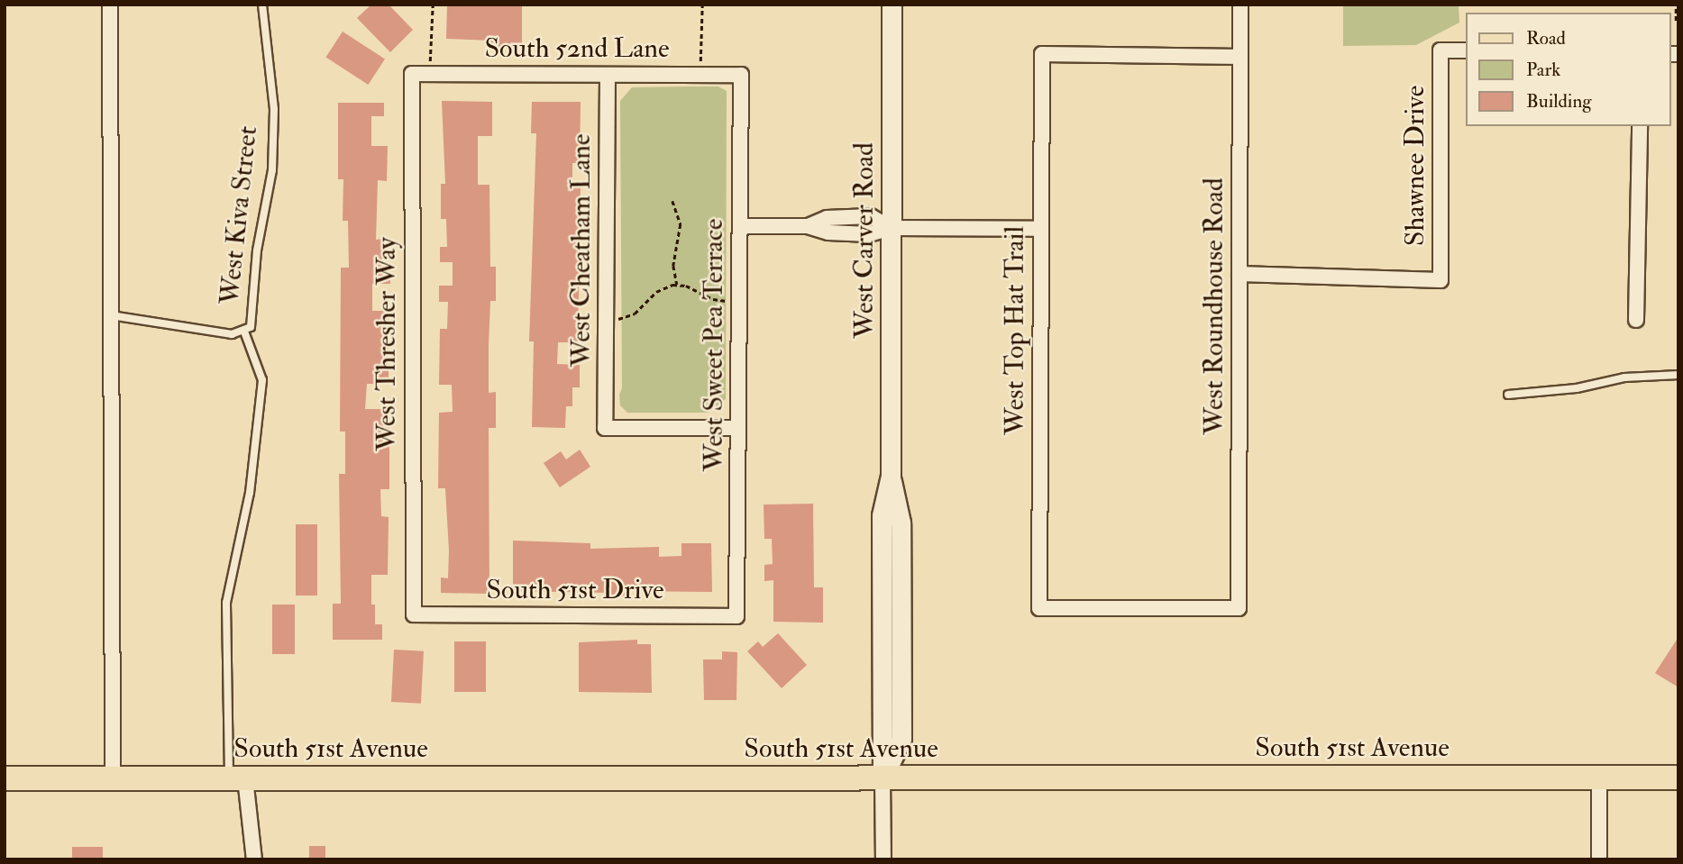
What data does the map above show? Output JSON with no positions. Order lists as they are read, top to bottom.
{
  "streets": {
    "main road": ["South 51st Avenue"],
    "street": [
      "South 52nd Lane",
      "Shawnee Drive",
      "West Carver Road",
      "West Cheatham Lane",
      "West Roundhouse Road",
      "West Top Hat Trail",
      "West Thresher Way",
      "West Sweet Pea Terrace",
      "South 51st Drive"
    ],
    "lane": ["West Kiva Street"]
  },
  "crossings": [
    ["South 52nd Lane", "West Cheatham Lane"],
    ["South 52nd Lane", "West Thresher Way"],
    ["South 52nd Lane", "West Sweet Pea Terrace"],
    ["Shawnee Drive", "West Roundhouse Road"],
    ["West Carver Road", "South 51st Avenue"],
    ["West Cheatham Lane", "West Sweet Pea Terrace"],
    ["West Roundhouse Road", "West Top Hat Trail"],
    ["West Thresher Way", "South 51st Drive"],
    ["West Sweet Pea Terrace", "South 51st Drive"]
  ],
  "legend": ["Road", "Park", "Building"]
}
